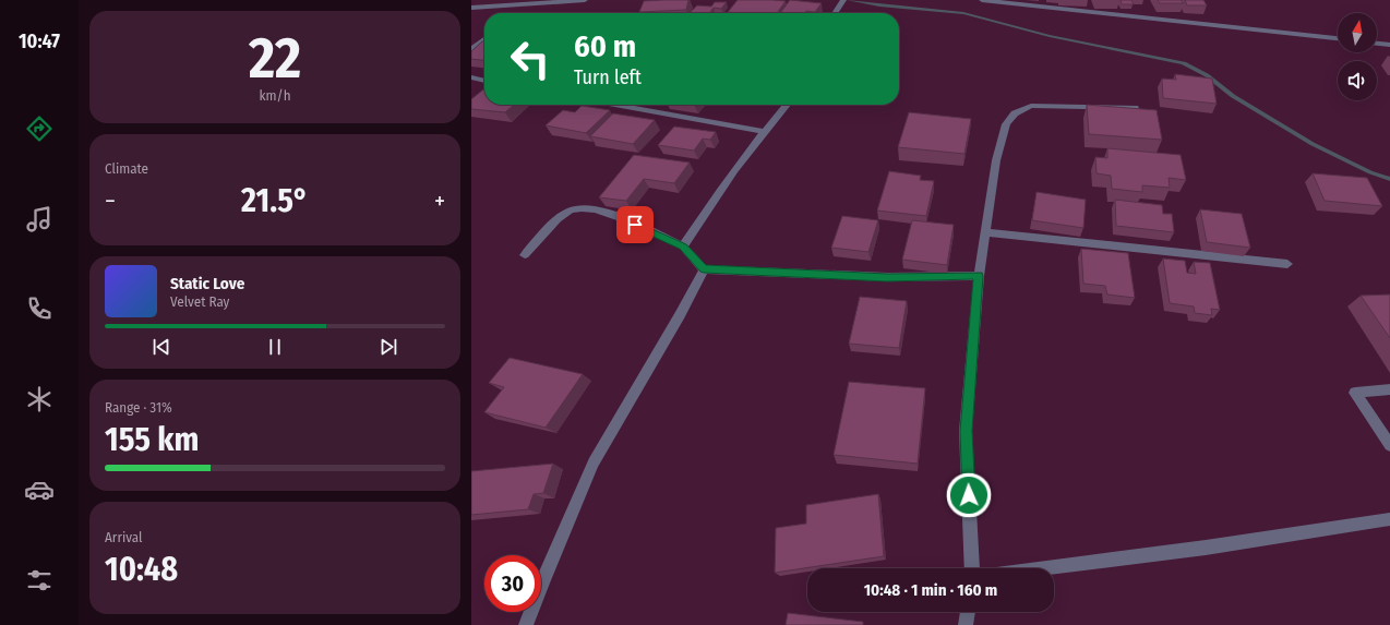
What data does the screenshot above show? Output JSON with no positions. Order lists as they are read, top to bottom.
{
  "north": "top",
  "page": {
    "tabs": "10:47",
    "tile": [
      ["22", "km/h"],
      "Climate",
      ["Range · 31%", "155 km"],
      ["Arrival", "10:48"]
    ],
    "turn": ["60 m", "Turn left"],
    "heat": ["−", "21.5°", "+"],
    "song": ["Static Love", "Velvet Ray"],
    "limit": "30",
    "trip": "10:48 · 1 min · 160 m"
  }
}
